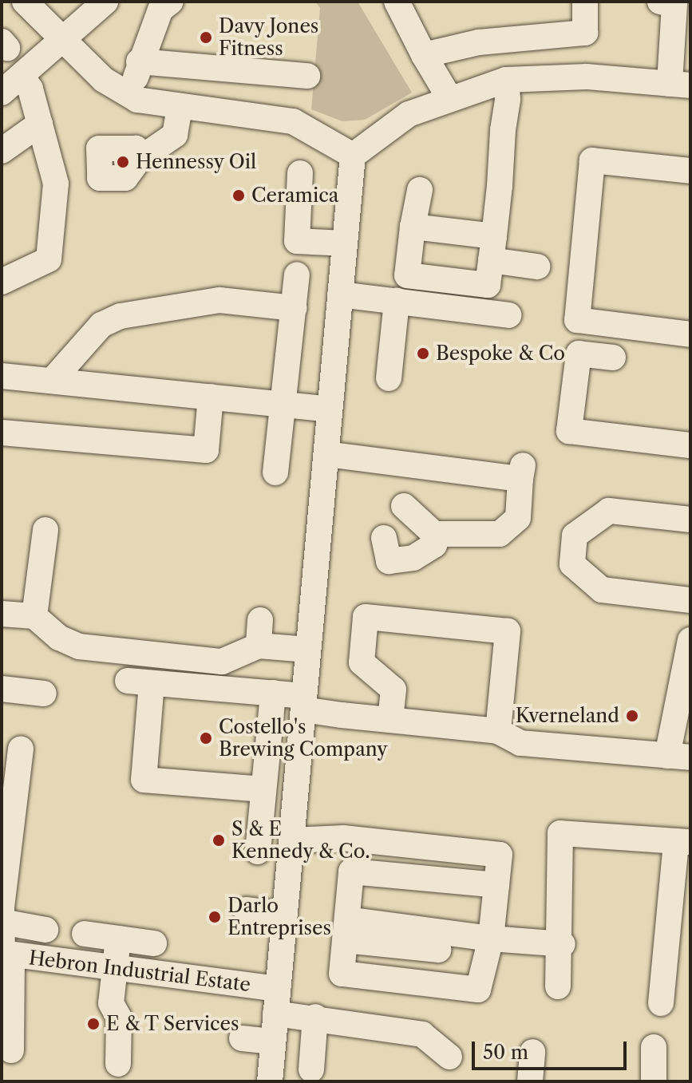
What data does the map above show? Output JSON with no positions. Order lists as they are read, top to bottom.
{
  "streets": {
    "street": ["Hebron Industrial Estate"]
  },
  "places": [
    "Davy Jones Fitness",
    "Hennessy Oil",
    "Ceramica",
    "Bespoke & Co",
    "Kverneland",
    "Costello's Brewing Company",
    "S & E Kennedy & Co.",
    "Darlo Entreprises",
    "E & T Services"
  ],
  "scale_bar": "50 m"
}
